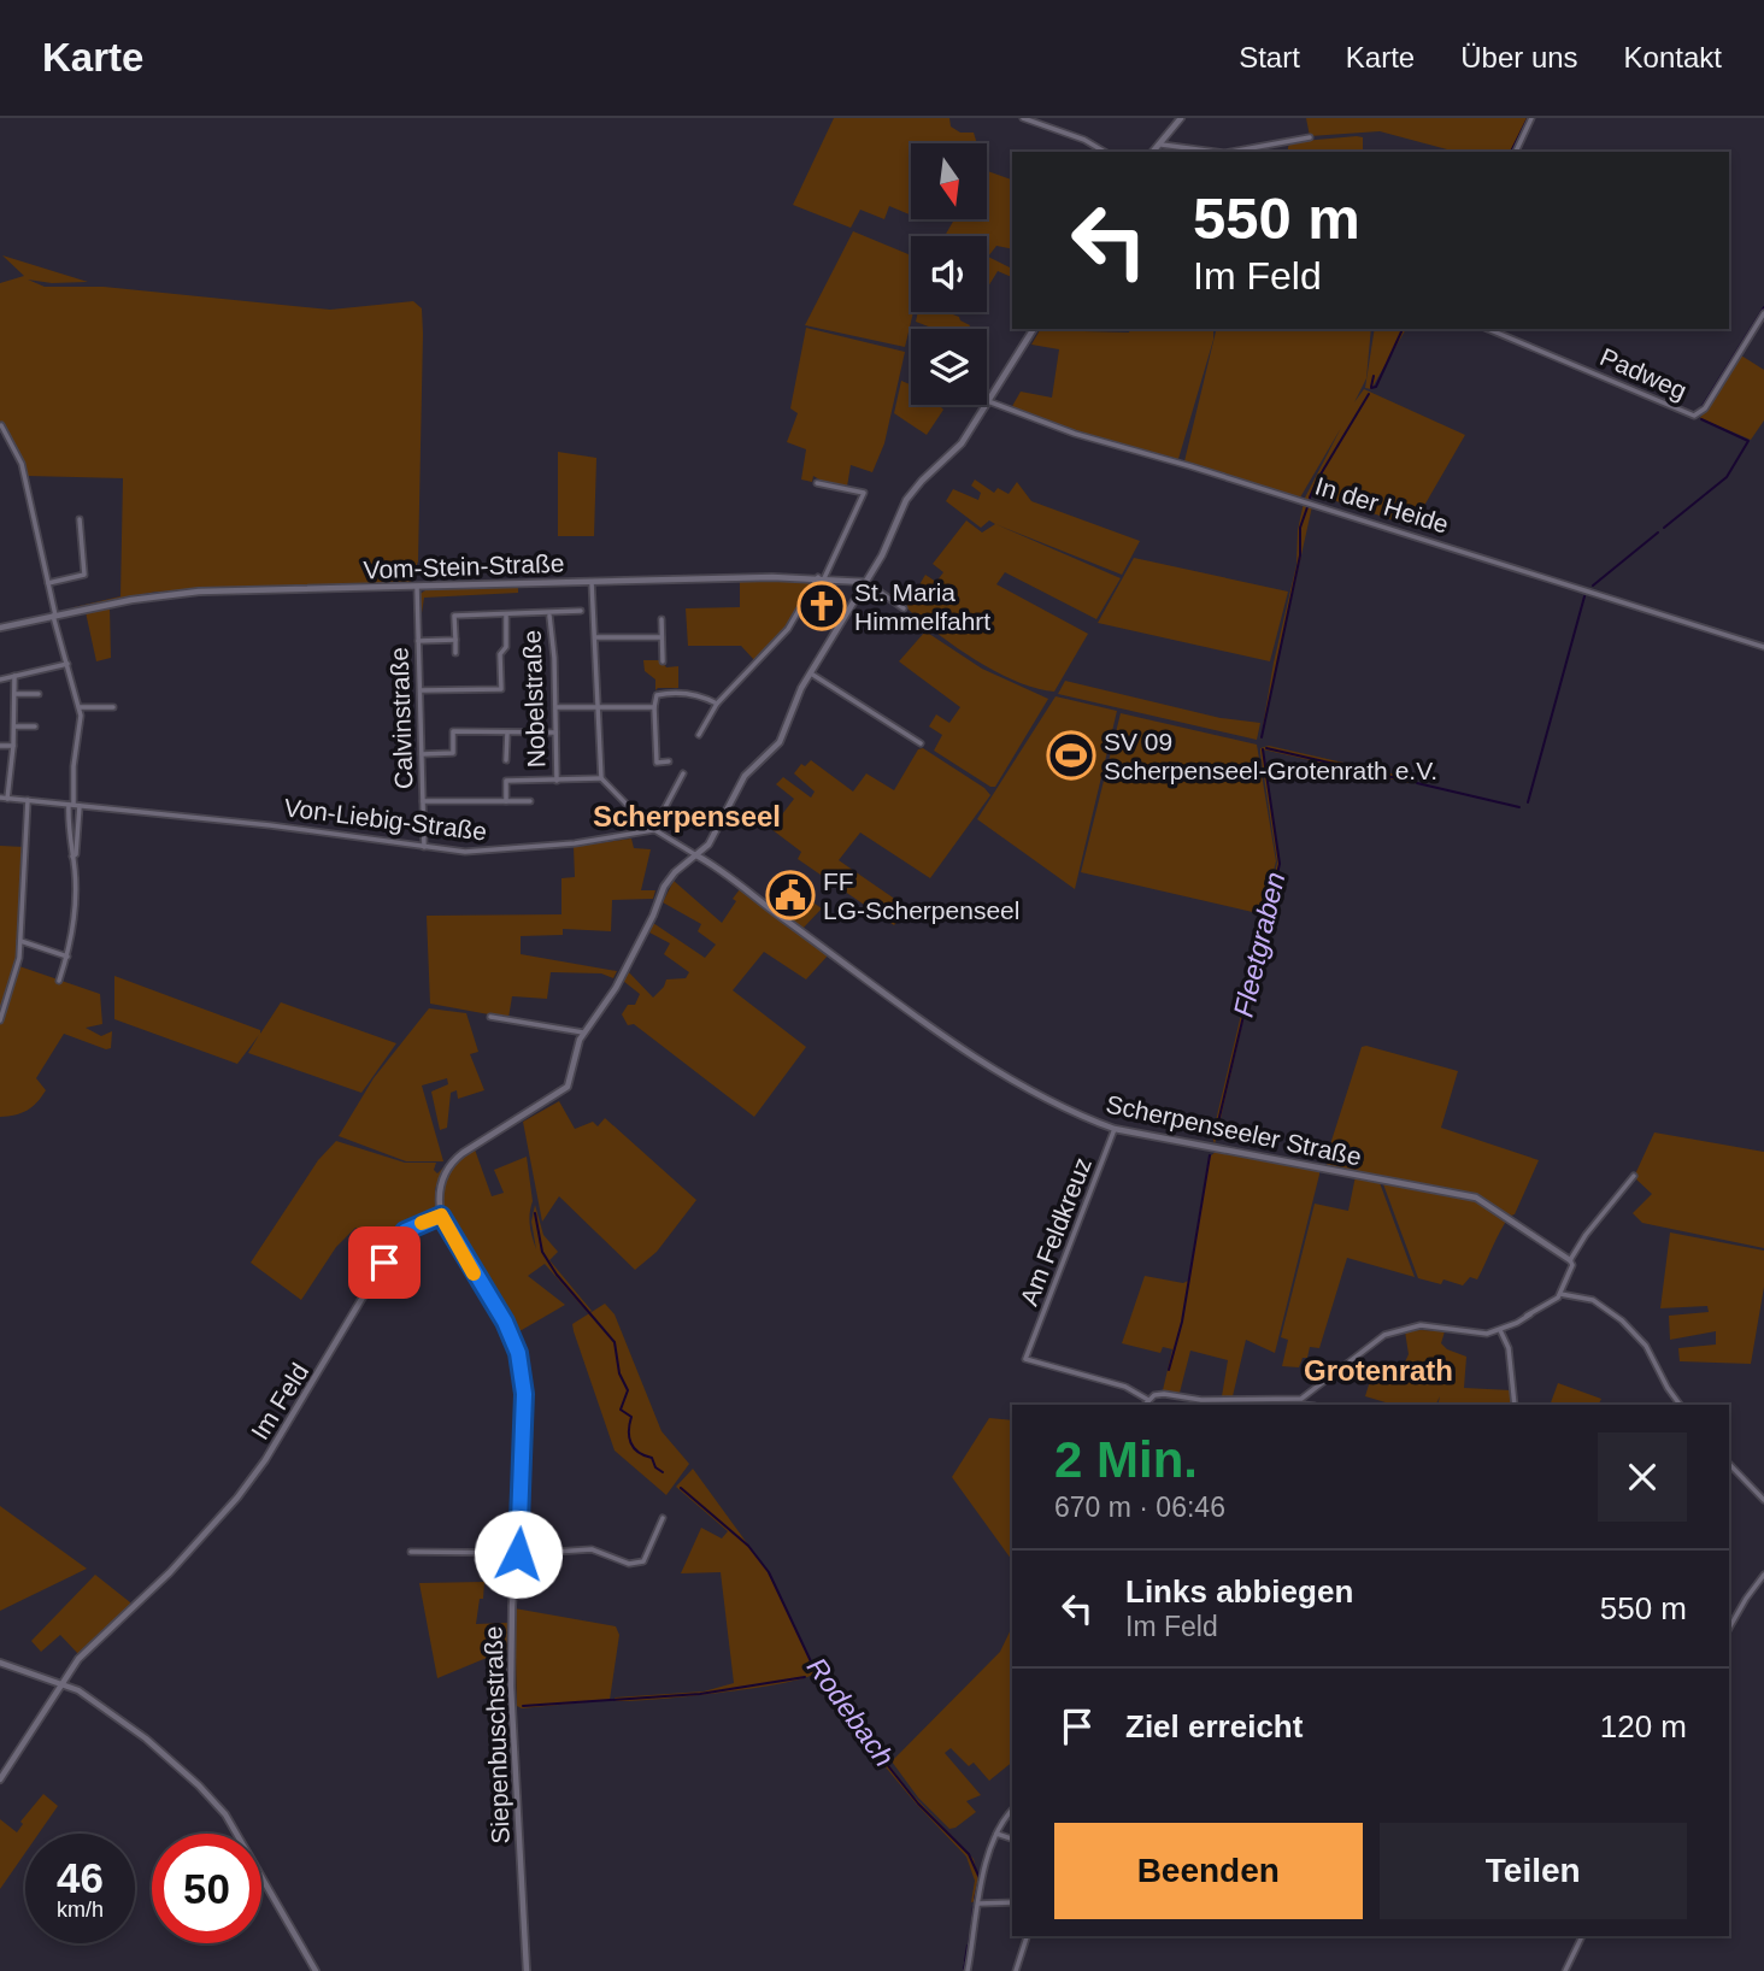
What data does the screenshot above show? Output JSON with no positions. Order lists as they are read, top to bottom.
{
  "streets": {
    "main road": [
      "Vom-Stein-Straße",
      "Scherpenseeler Straße",
      "Im Feld",
      "Siepenbuschstraße"
    ],
    "street": [
      "Padweg",
      "In der Heide",
      "Nobelstraße",
      "Calvinstraße",
      "Von-Liebig-Straße",
      "Am Feldkreuz"
    ]
  },
  "crossings": [
    ["Vom-Stein-Straße", "Calvinstraße"],
    ["Calvinstraße", "Von-Liebig-Straße"],
    ["Scherpenseeler Straße", "Am Feldkreuz"],
    ["Im Feld", "Siepenbuschstraße"]
  ],
  "districts": ["Scherpenseel", "Grotenrath"],
  "water": ["Fleetgraben", "Rodebach"],
  "places": {
    "church": ["St. Maria Himmelfahrt"],
    "sports": ["SV 09 Scherpenseel-Grotenrath e.V."],
    "public building": ["FF LG-Scherpenseel"]
  },
  "north": "bottom",
  "page": {
    "header": "Karte",
    "nav": [
      "Start",
      "Karte",
      "Über uns",
      "Kontakt"
    ],
    "turn": ["550 m", "Im Feld"],
    "heading": ["2 Min.", "670 m · 06:46"],
    "list": [
      {
        "name": "Links abbiegen",
        "note": "Im Feld",
        "value": "550 m"
      },
      {
        "name": "Ziel erreicht",
        "value": "120 m"
      }
    ],
    "buttons": ["Beenden", "Teilen"],
    "speed": "46 km/h",
    "limit": "50"
  }
}
